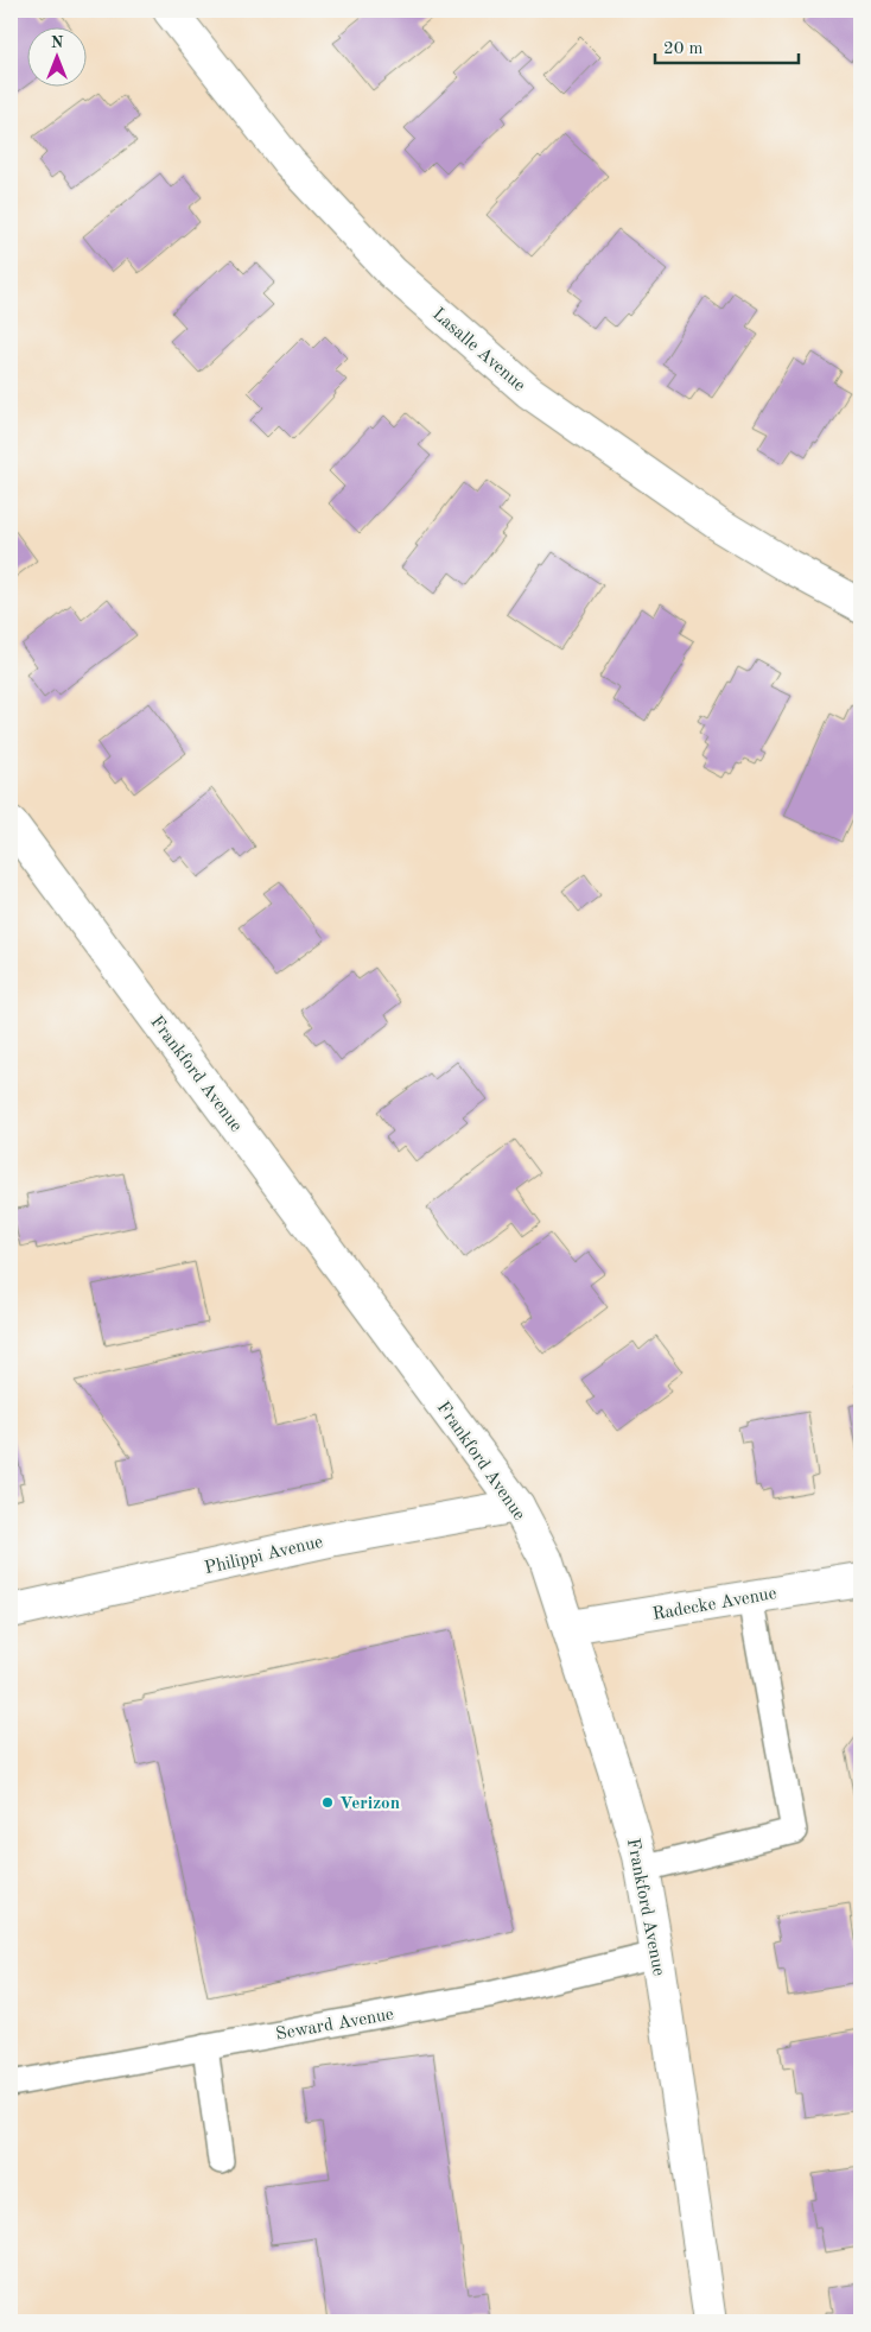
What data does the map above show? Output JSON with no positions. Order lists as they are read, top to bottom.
{
  "streets": {
    "street": [
      "Lasalle Avenue",
      "Frankford Avenue",
      "Philippi Avenue",
      "Radecke Avenue"
    ],
    "lane": ["Seward Avenue"]
  },
  "crossings": [
    ["Frankford Avenue", "Philippi Avenue"],
    ["Frankford Avenue", "Radecke Avenue"],
    ["Frankford Avenue", "Seward Avenue"]
  ],
  "places": ["Verizon"],
  "scale_bar": "20 m",
  "north": "top"
}
